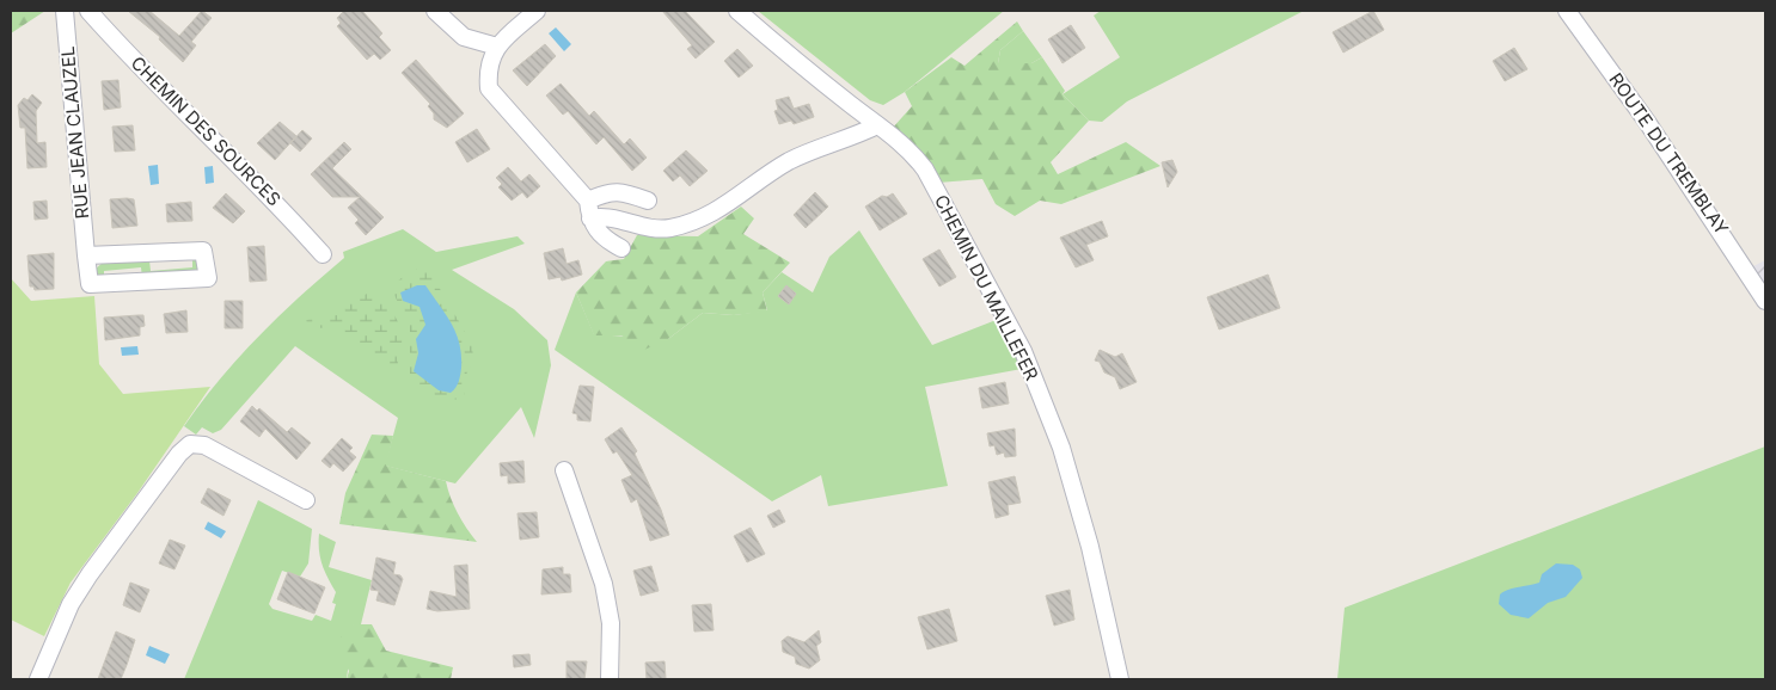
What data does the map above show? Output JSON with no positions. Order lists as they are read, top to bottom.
{
  "streets": {
    "street": [
      "CHEMIN DES SOURCES",
      "RUE JEAN CLAUZEL",
      "ROUTE DU TREMBLAY",
      "CHEMIN DU MAILLEFER"
    ]
  }
}
